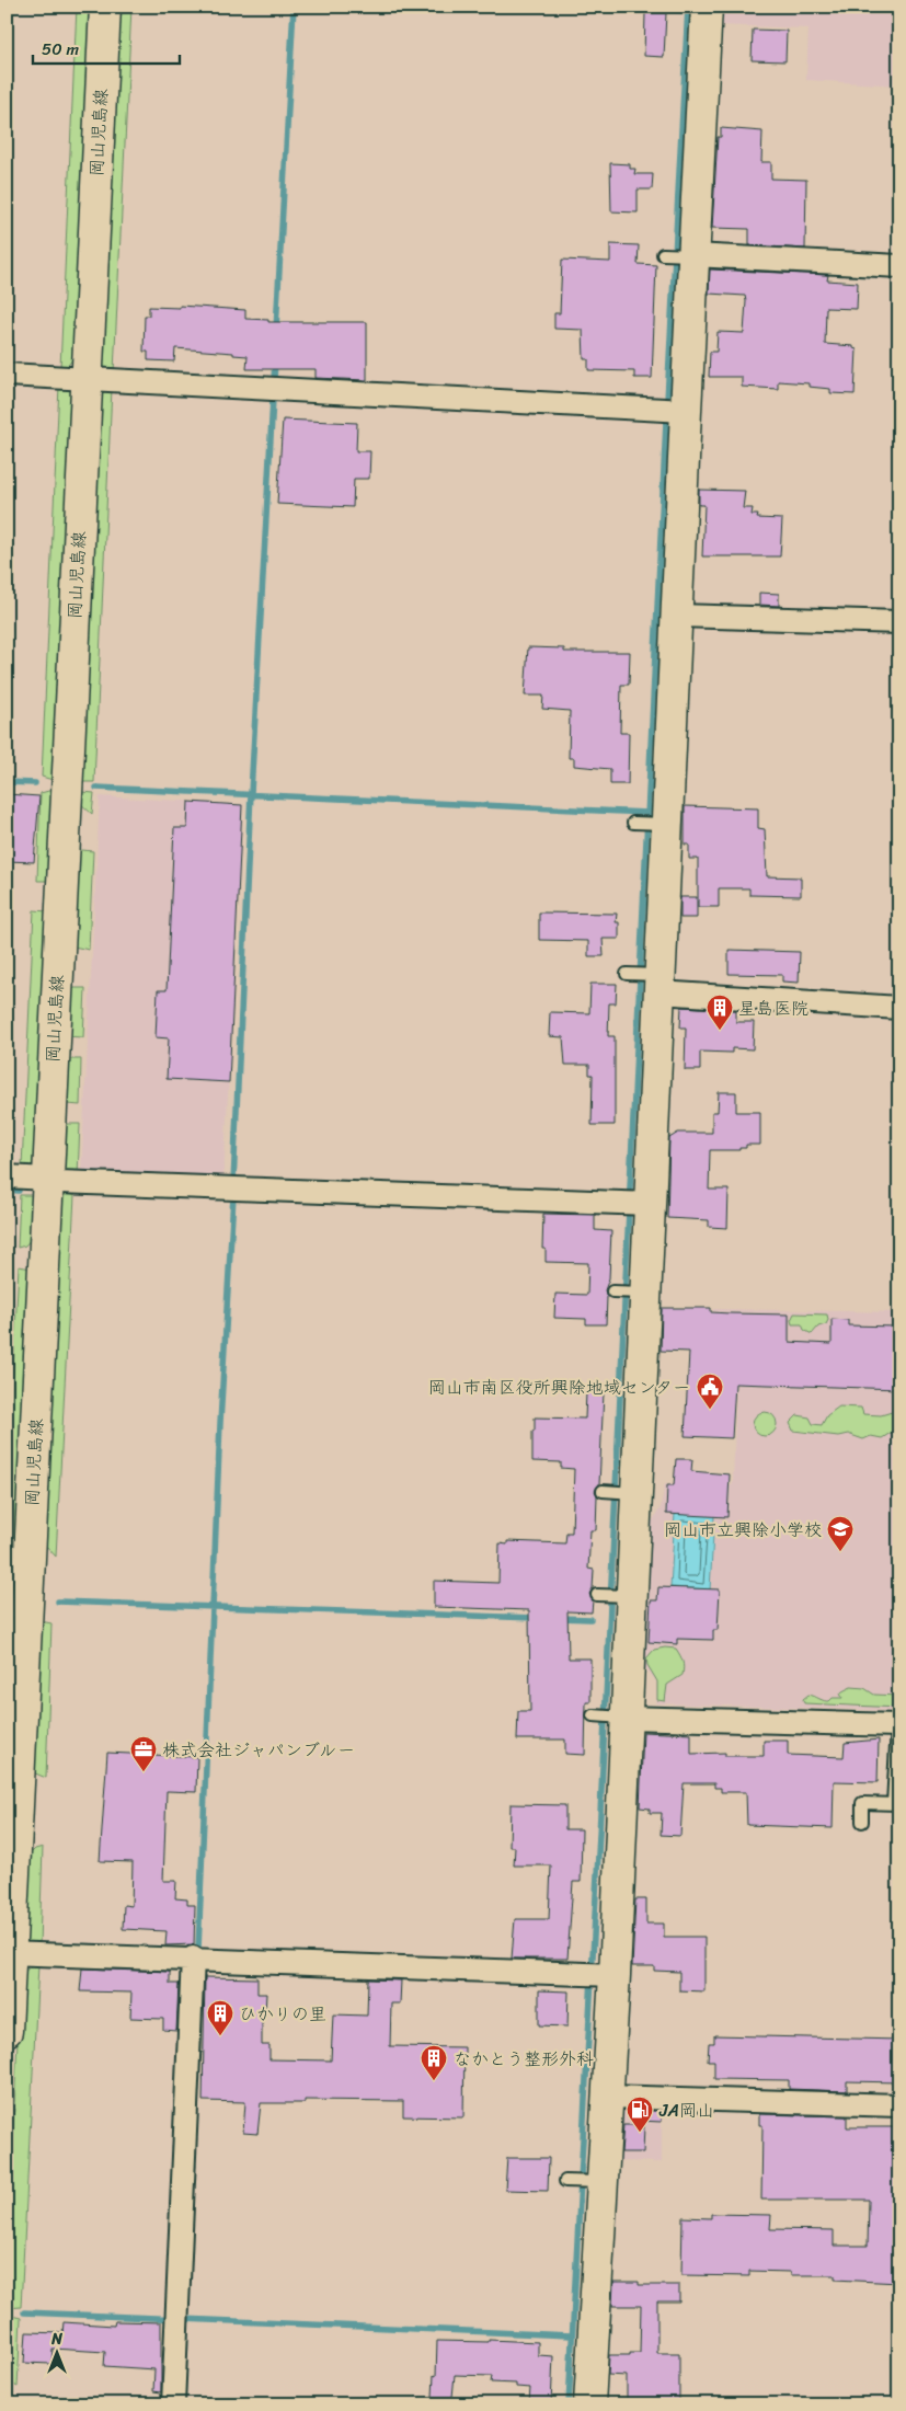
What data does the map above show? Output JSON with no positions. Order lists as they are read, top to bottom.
{
  "streets": {
    "street": ["岡山児島線"]
  },
  "places": {
    "building": ["星島医院", "ひかりの里", "なかとう整形外科"],
    "public building": ["岡山市南区役所興除地域センター"],
    "school or university": ["岡山市立興除小学校"],
    "office": ["株式会社ジャパンブルー"],
    "fuel station": ["JA岡山"]
  },
  "scale_bar": "50 m",
  "north": "top"
}
